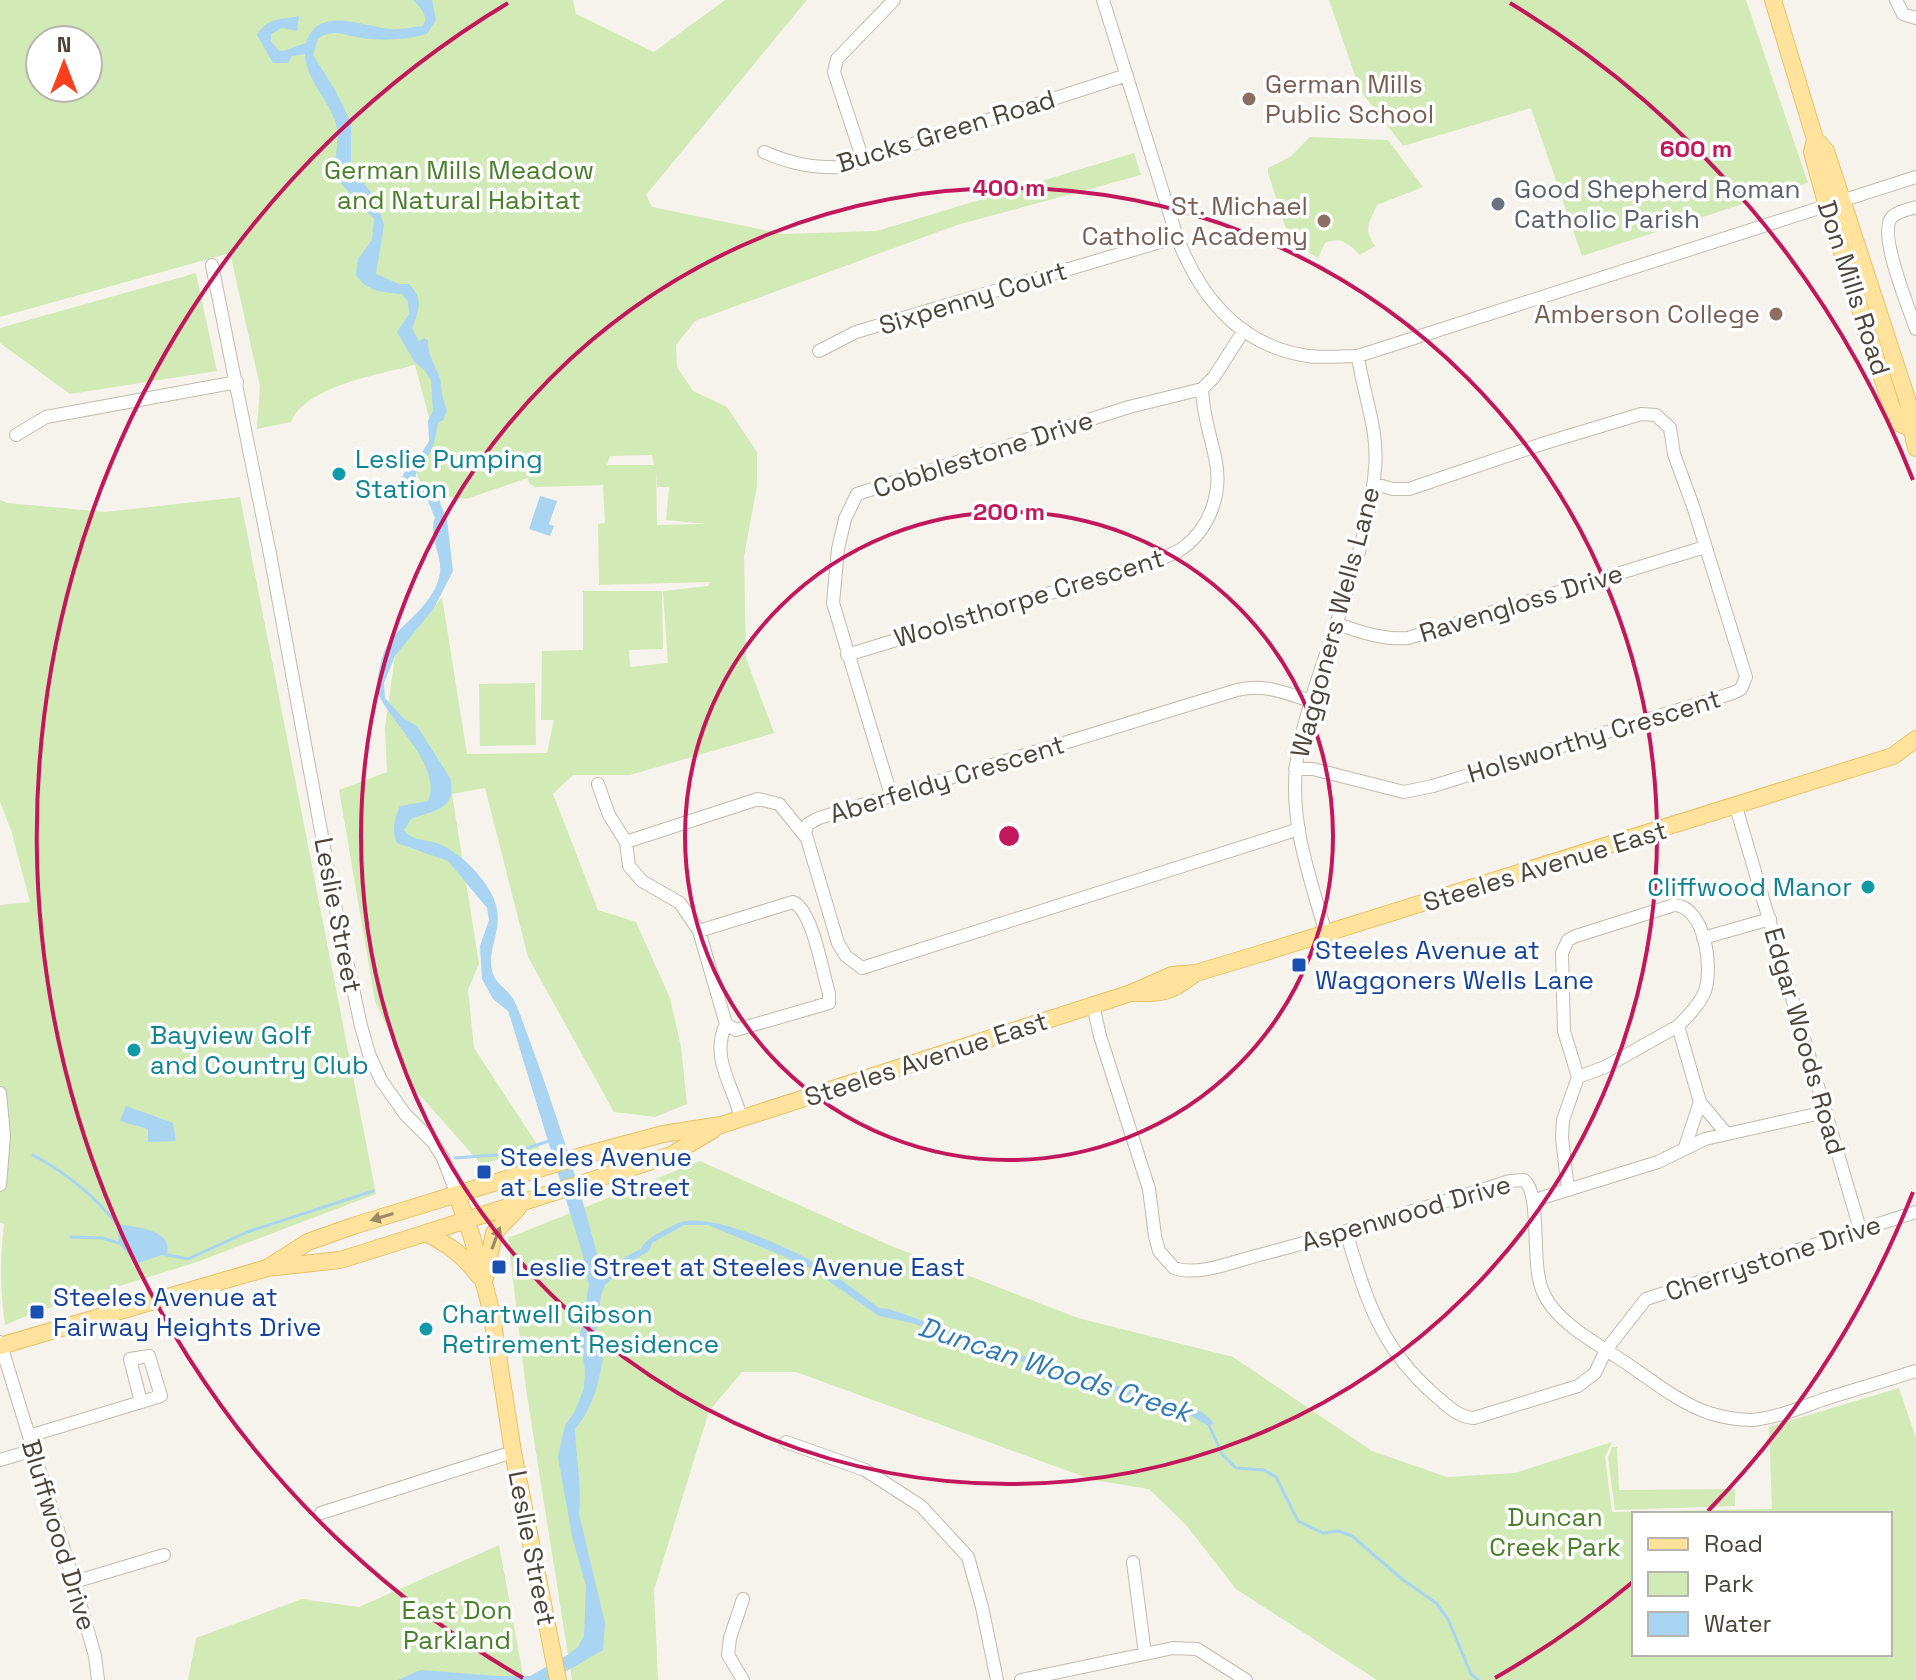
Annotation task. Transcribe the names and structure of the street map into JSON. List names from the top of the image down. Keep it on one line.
{"streets":{"main road":["Don Mills Road","Steeles Avenue East","Leslie Street"],"street":["Bucks Green Road","Sixpenny Court","Cobblestone Drive","Woolsthorpe Crescent","Ravengloss Drive","Waggoners Wells Lane","Holsworthy Crescent","Aberfeldy Crescent","Edgar Woods Road","Aspenwood Drive","Cherrystone Drive","Bluffwood Drive"]},"crossings":[["Cobblestone Drive","Woolsthorpe Crescent"],["Cobblestone Drive","Aberfeldy Crescent"],["Ravengloss Drive","Waggoners Wells Lane"],["Ravengloss Drive","Holsworthy Crescent"],["Waggoners Wells Lane","Holsworthy Crescent"],["Waggoners Wells Lane","Aberfeldy Crescent"],["Waggoners Wells Lane","Steeles Avenue East"],["Steeles Avenue East","Leslie Street"],["Steeles Avenue East","Edgar Woods Road"],["Steeles Avenue East","Aspenwood Drive"],["Steeles Avenue East","Bluffwood Drive"],["Edgar Woods Road","Cherrystone Drive"],["Aspenwood Drive","Cherrystone Drive"]],"water":["Duncan Woods Creek"],"parks":["German Mills Meadow and Natural Habitat","Duncan Creek Park","East Don Parkland"],"places":{"other":["German Mills Public School","Good Shepherd Roman Catholic Parish","St. Michael Catholic Academy","Amberson College","Leslie Pumping Station","Cliffwood Manor","Bayview Golf and Country Club","Chartwell Gibson Retirement Residence"],"transit":["Steeles Avenue at Waggoners Wells Lane","Steeles Avenue at Leslie Street","Leslie Street at Steeles Avenue East","Steeles Avenue at Fairway Heights Drive"]},"legend":["Road","Park","Water"],"north":"top","rings":["600 m","400 m","200 m"]}
